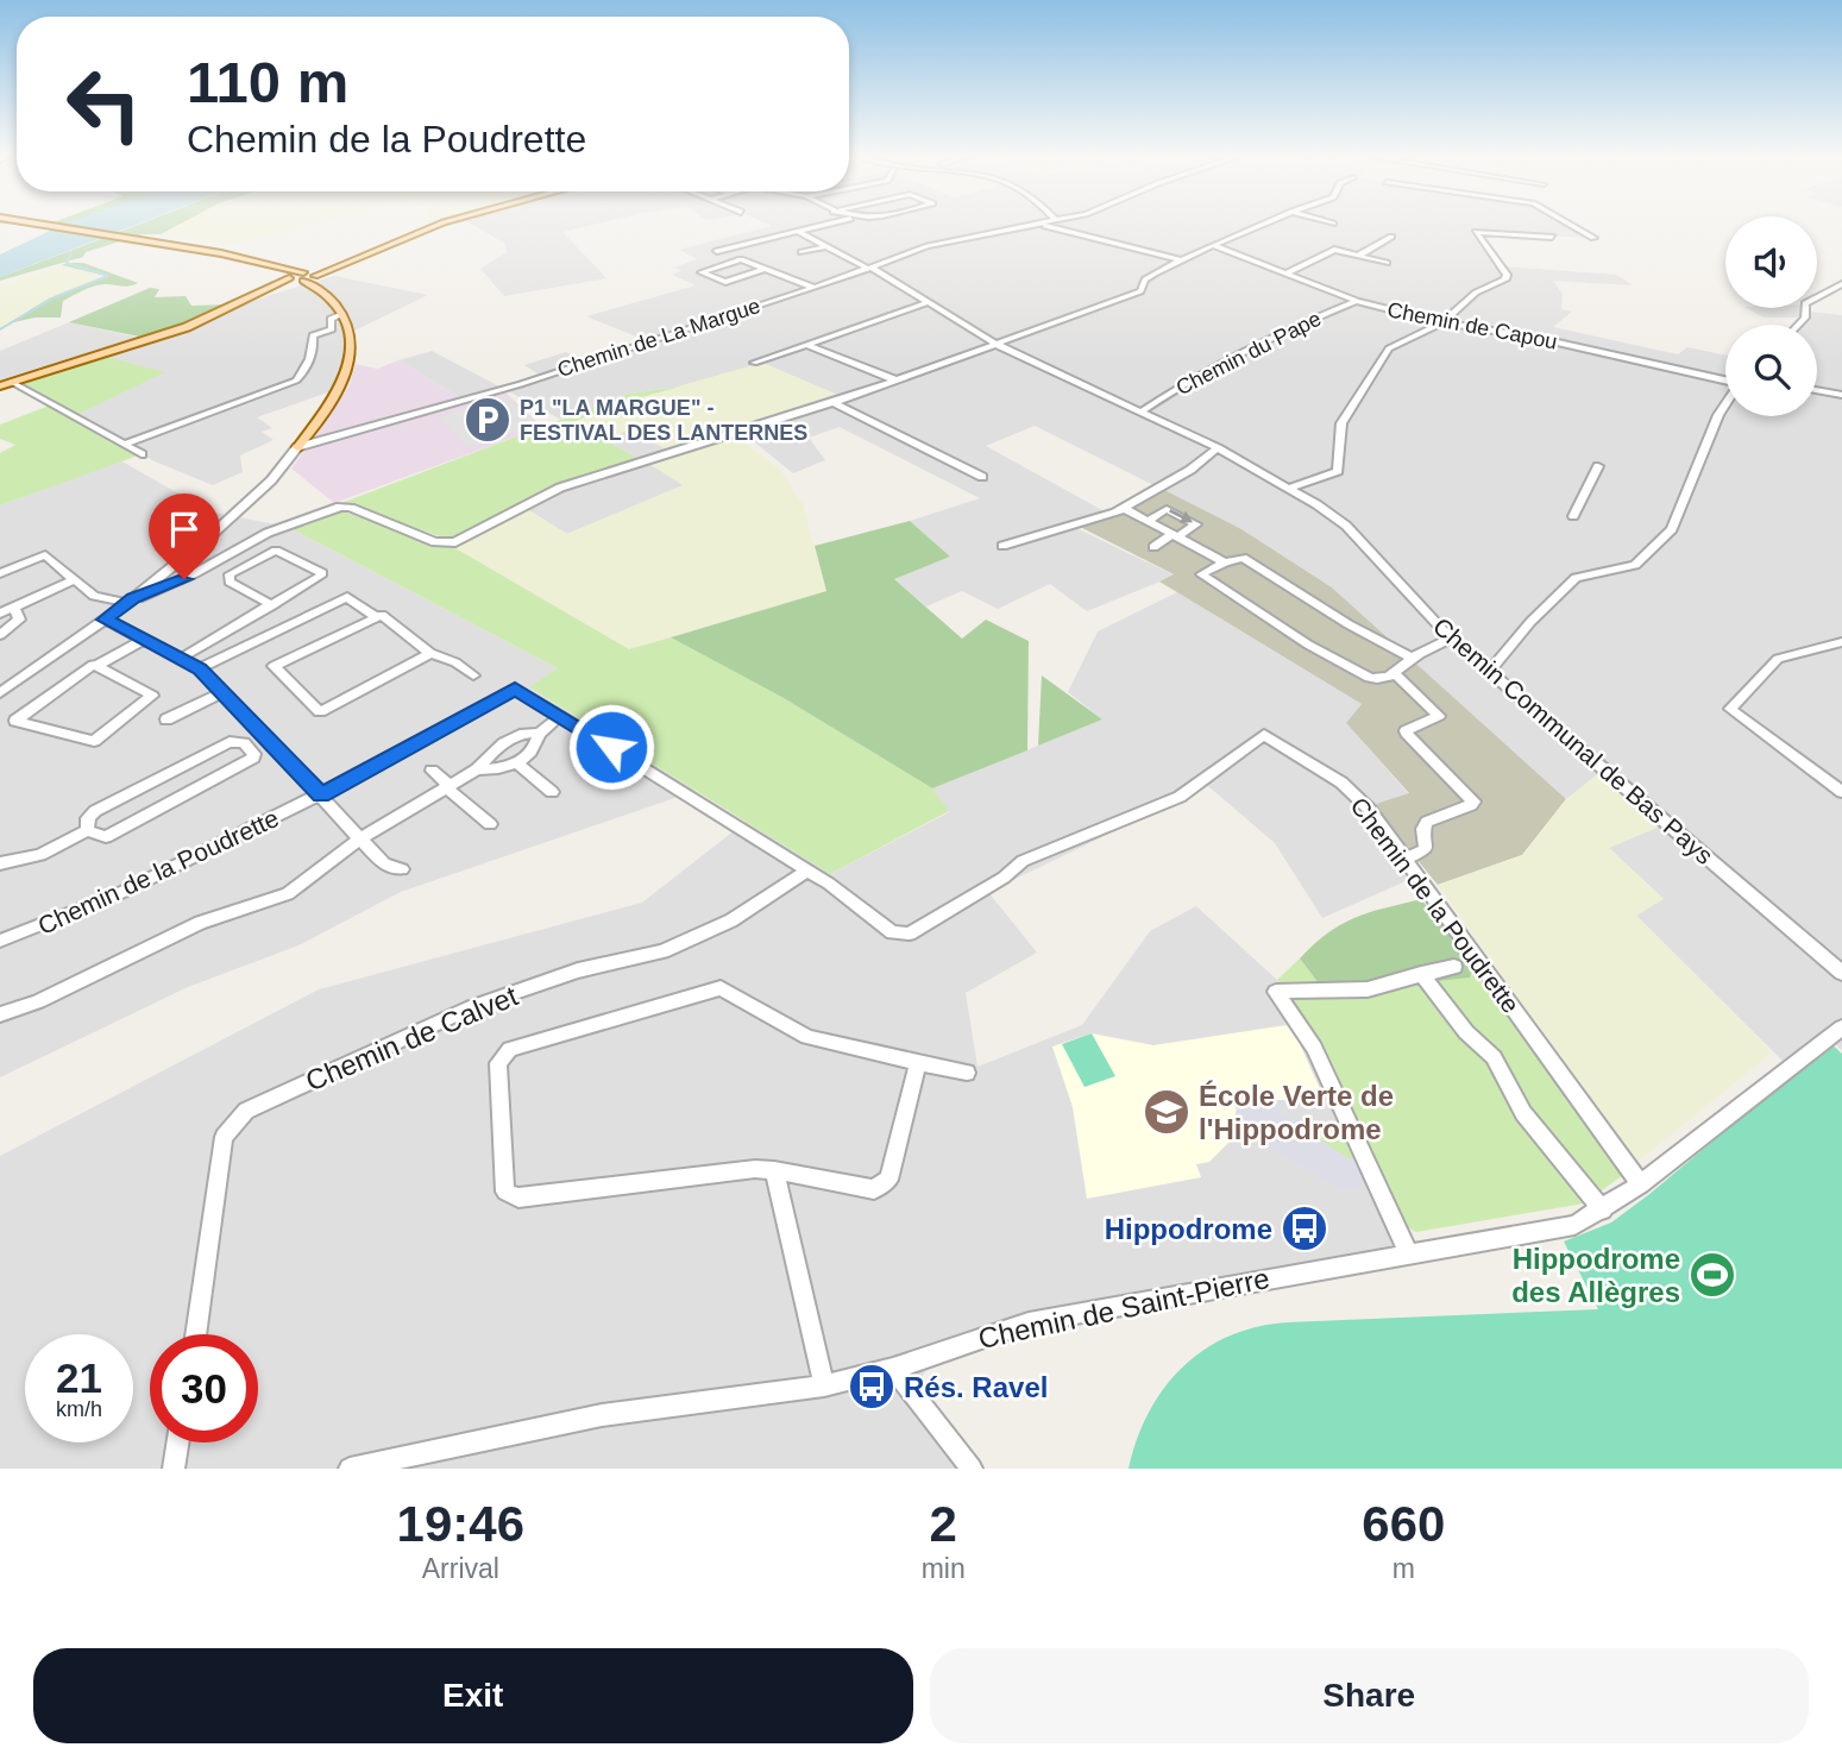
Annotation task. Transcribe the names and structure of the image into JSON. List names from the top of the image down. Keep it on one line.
{"streets":{"street":["Chemin de Capou","Chemin de La Margue","Chemin du Pape","Chemin Communal de Bas Pays","Chemin de la Poudrette","Chemin de Calvet","Chemin de Saint-Pierre"]},"crossings":[["Chemin de Capou","Chemin du Pape"],["Chemin de La Margue","Chemin Communal de Bas Pays"],["Chemin du Pape","Chemin Communal de Bas Pays"],["Chemin de la Poudrette","Chemin de Calvet"],["Chemin de la Poudrette","Chemin de Saint-Pierre"]],"places":{"parking":["P1 \"LA MARGUE\" - FESTIVAL DES LANTERNES"],"school or university":["École Verte de l'Hippodrome"],"bus stop":["Hippodrome","Rés. Ravel"],"sports":["Hippodrome des Allègres"]},"page":{"turn":["110 m","Chemin de la Poudrette"],"speed":"21 km/h","limit":"30","eta":["19:46","Arrival","2","min","660","m"],"buttons":["Exit","Share"]}}
